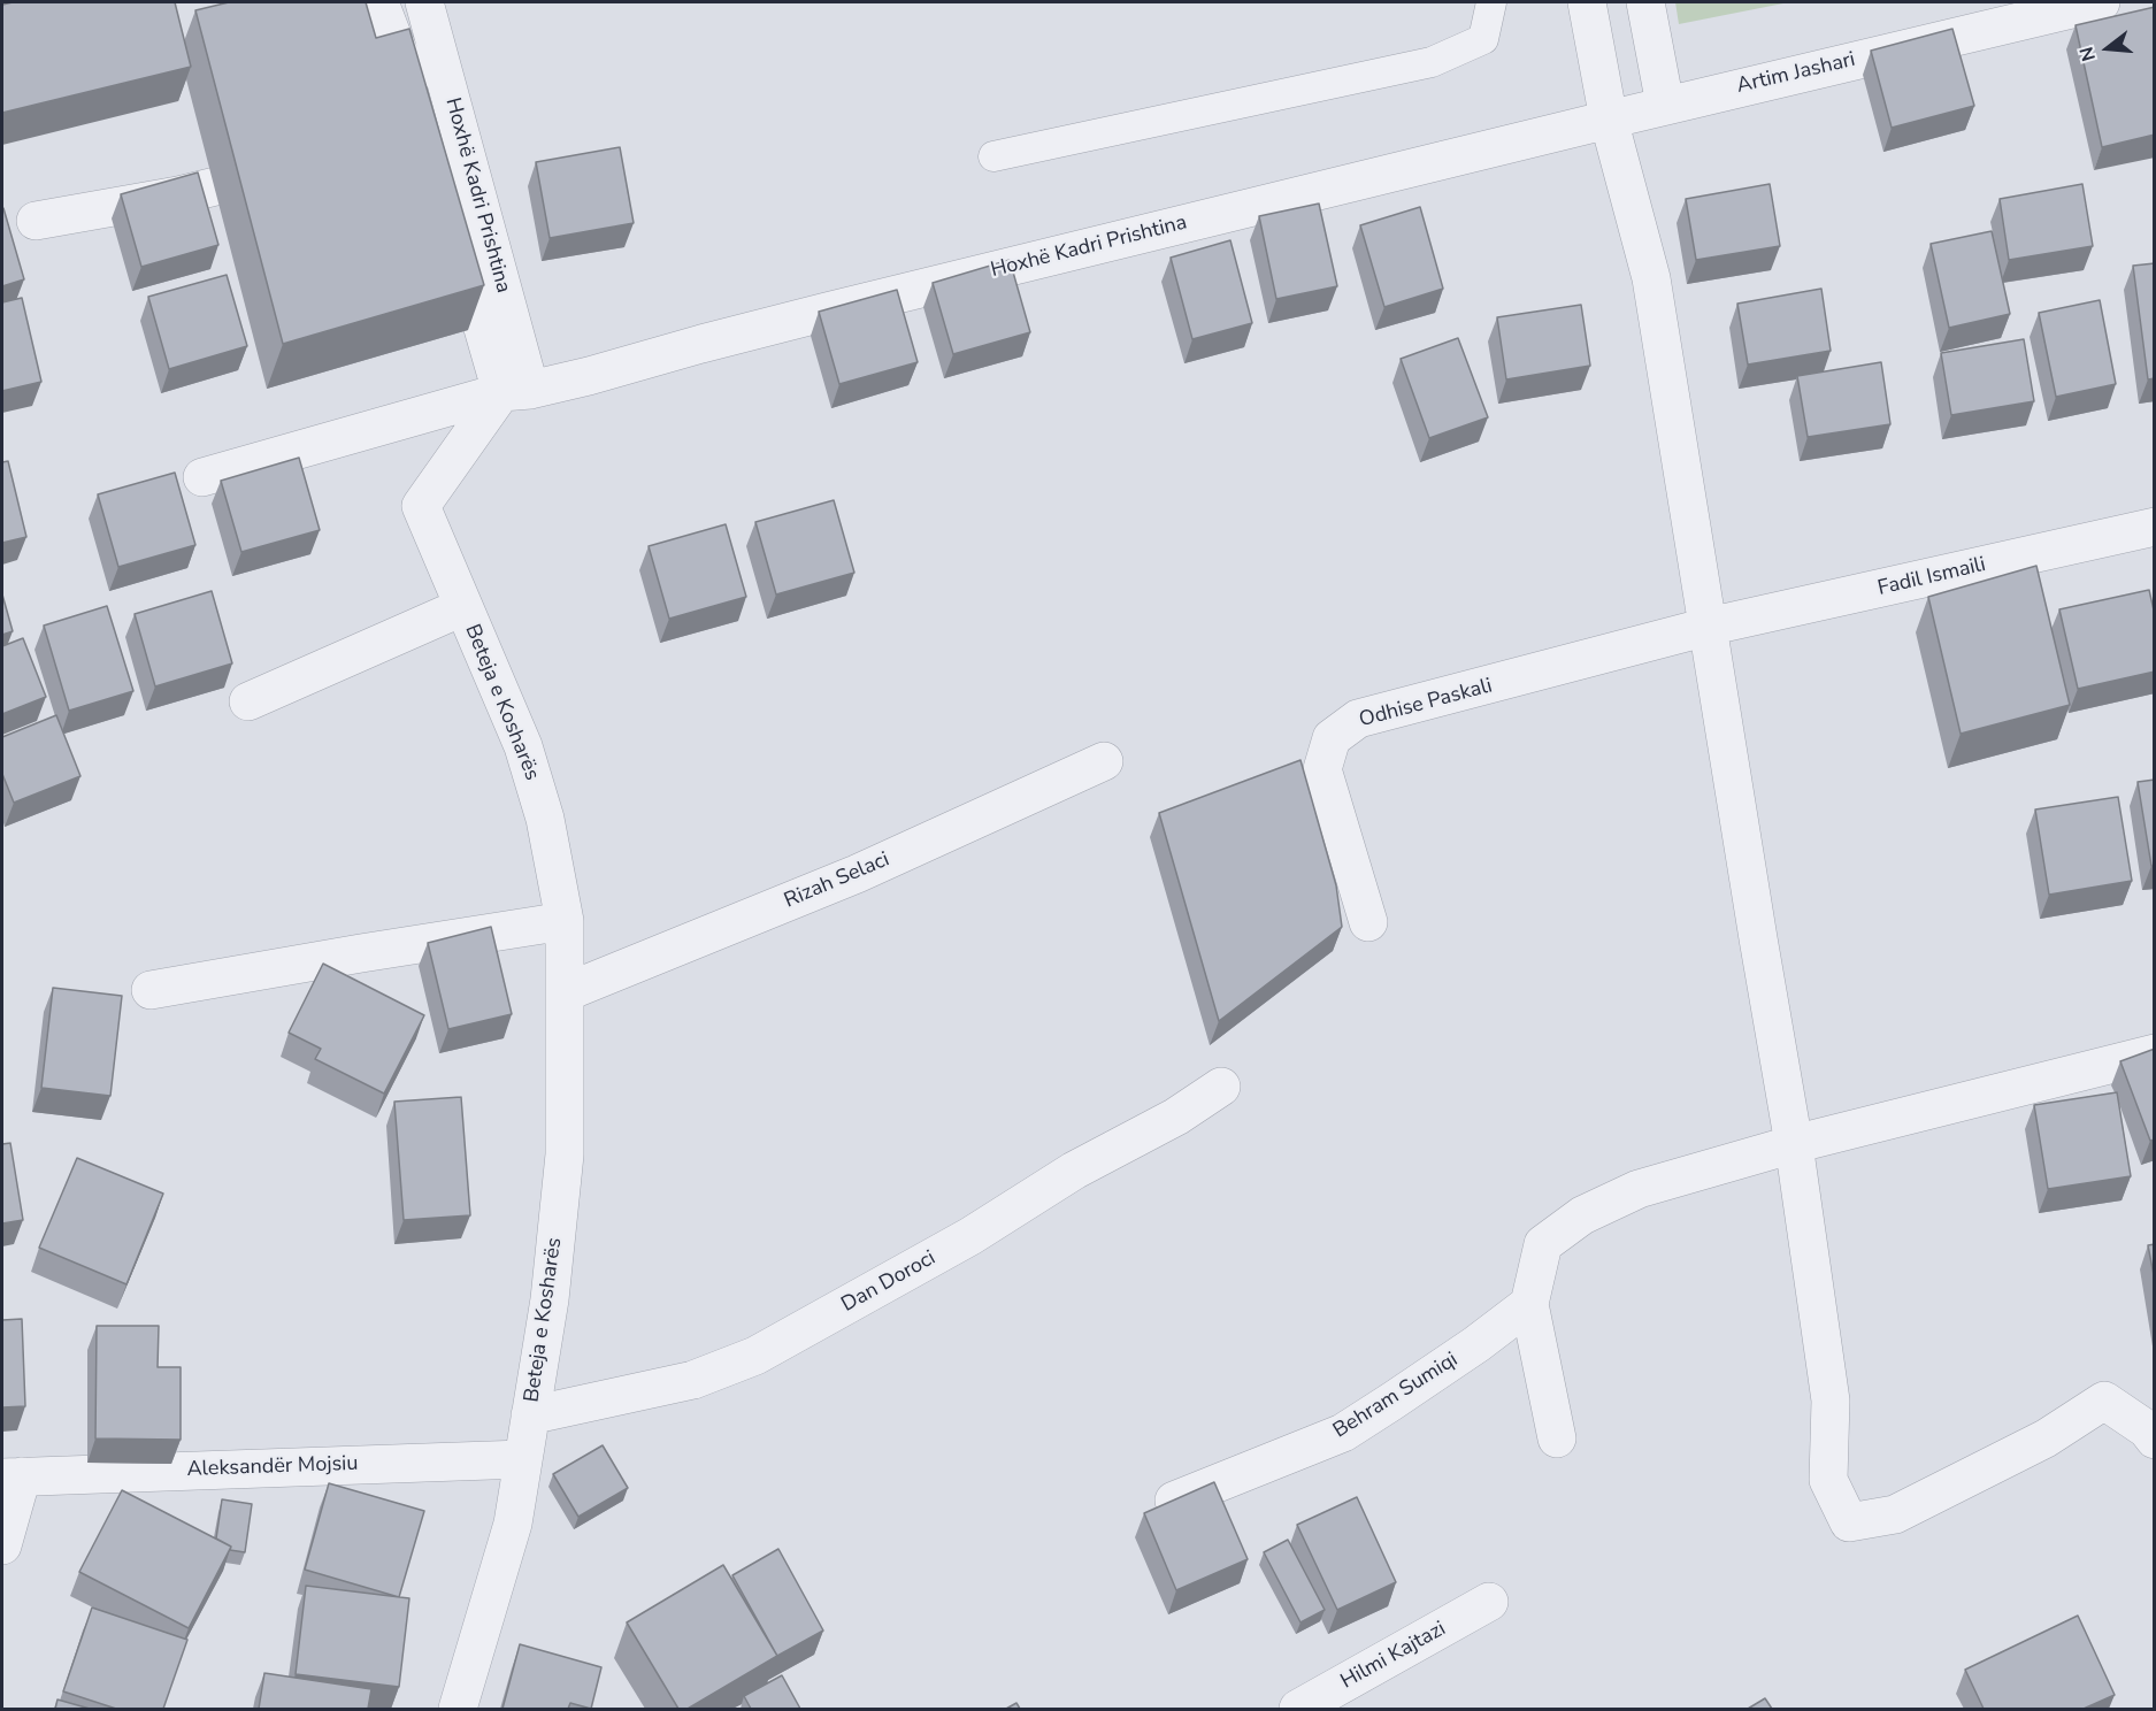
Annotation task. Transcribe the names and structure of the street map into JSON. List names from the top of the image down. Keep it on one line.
{"streets":{"street":["Artim Jashari","Hoxhë Kadri Prishtina","Fadil Ismaili","Beteja e Kosharës","Odhise Paskali","Rizah Selaci","Dan Doroci","Behram Sumiqi","Aleksandër Mojsiu","Hilmi Kajtazi"]},"crossings":[["Artim Jashari","Hoxhë Kadri Prishtina"],["Hoxhë Kadri Prishtina","Beteja e Kosharës"],["Fadil Ismaili","Odhise Paskali"],["Beteja e Kosharës","Rizah Selaci"],["Beteja e Kosharës","Dan Doroci"],["Beteja e Kosharës","Aleksandër Mojsiu"]],"north":"left"}
